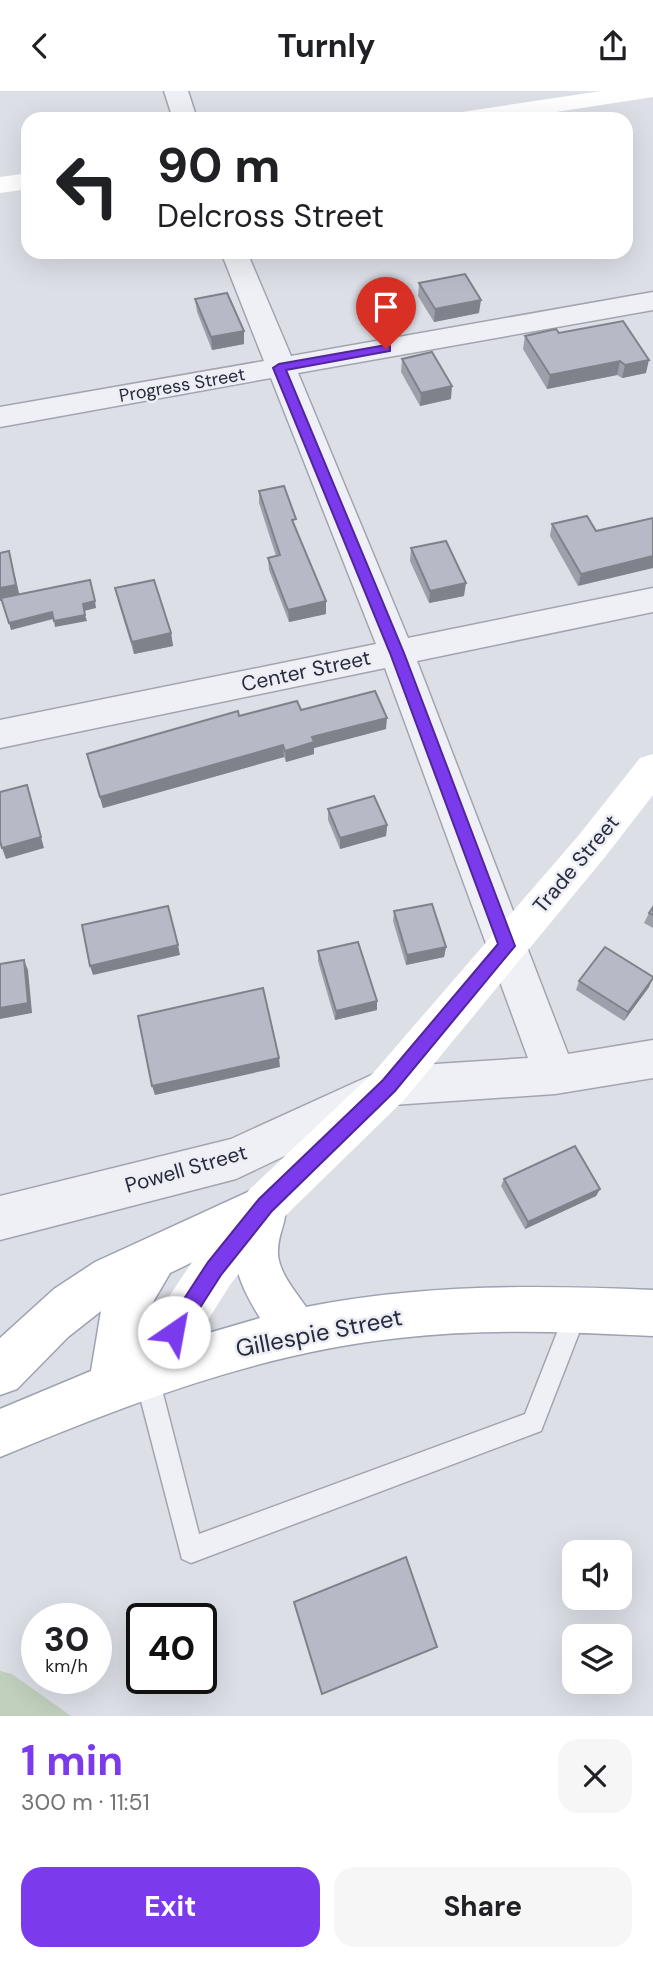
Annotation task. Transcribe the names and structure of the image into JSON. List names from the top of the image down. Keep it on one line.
{"streets":{"main road":["Trade Street","Gillespie Street"],"street":["Progress Street","Center Street","Powell Street"]},"crossings":[["Trade Street","Powell Street"],["Trade Street","Gillespie Street"]],"page":{"header":"Turnly","turn":["90 m","Delcross Street"],"speed":"30 km/h","limit":"40","heading":["1 min","300 m · 11:51"],"buttons":["Exit","Share"]}}
